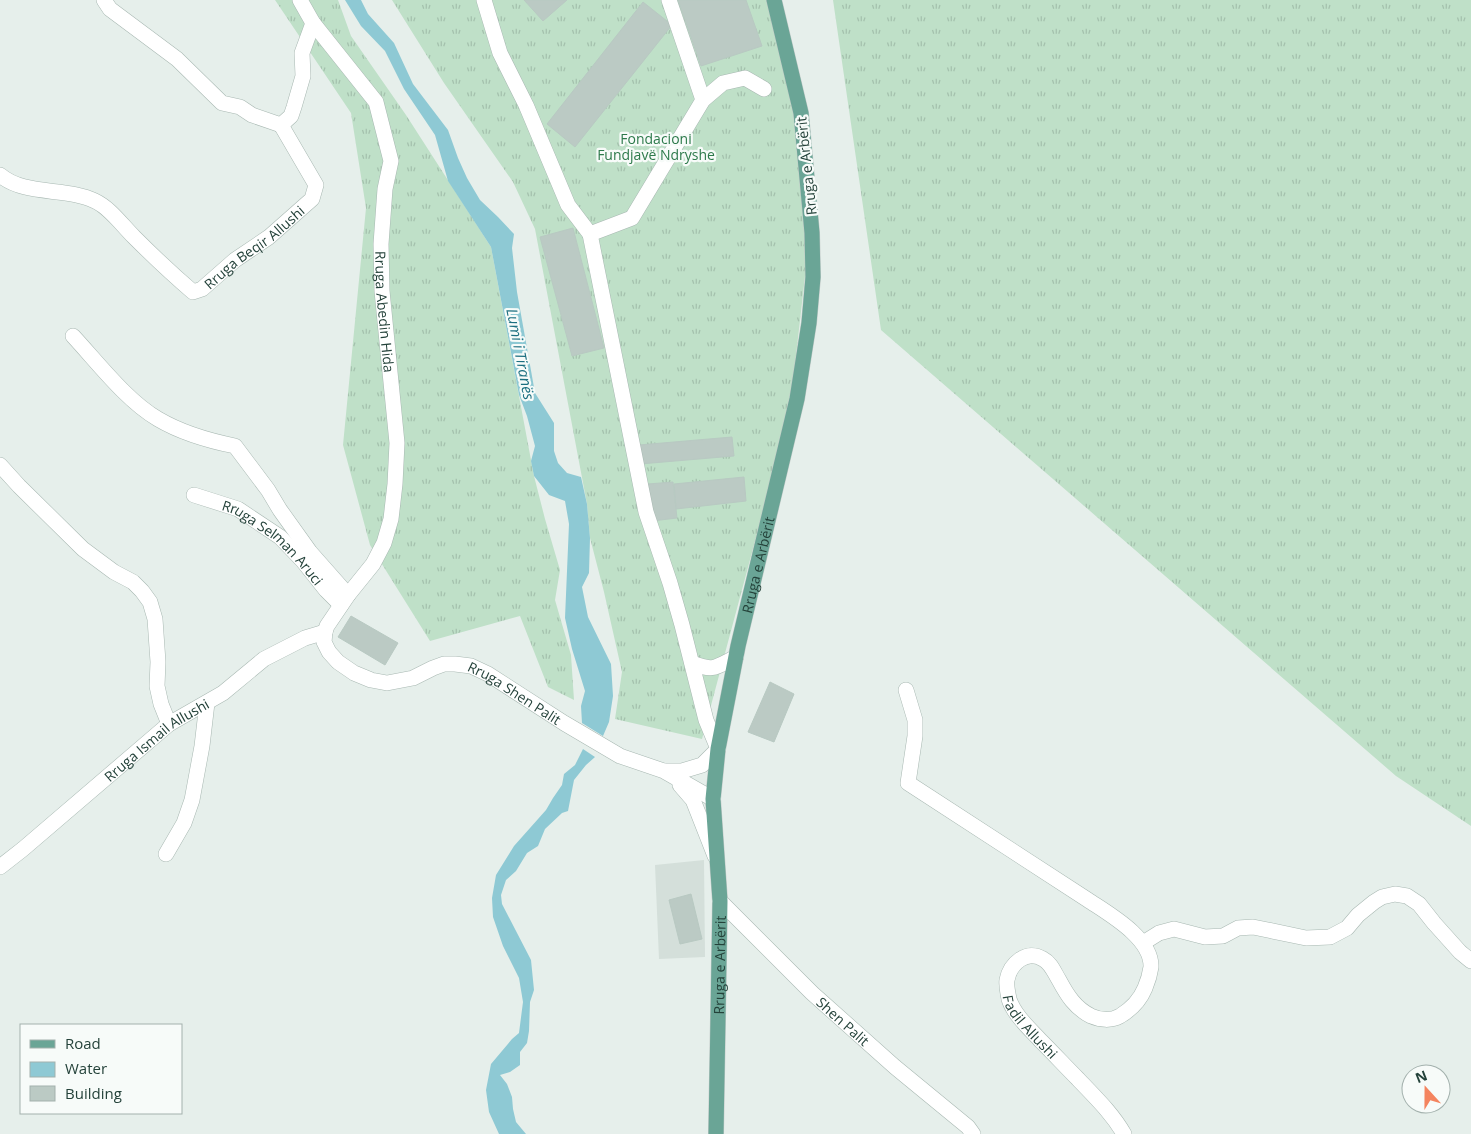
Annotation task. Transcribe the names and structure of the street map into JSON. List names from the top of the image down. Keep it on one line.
{"streets":{"main road":["Rruga e Arbërit"],"street":["Rruga Beqir Allushi","Rruga Abedin Hida","Rruga Selman Aruci","Rruga Shen Palit","Rruga Ismail Allushi","Shen Palit","Fadil Allushi"]},"crossings":[["Rruga e Arbërit","Rruga Shen Palit"],["Rruga e Arbërit","Shen Palit"],["Rruga Abedin Hida","Rruga Selman Aruci"],["Rruga Abedin Hida","Rruga Shen Palit"],["Rruga Abedin Hida","Rruga Ismail Allushi"],["Rruga Shen Palit","Rruga Ismail Allushi"]],"water":["Lumi i Tiranës"],"parks":["Fondacioni Fundjavë Ndryshe"],"legend":["Road","Water","Building"],"north":"top"}
